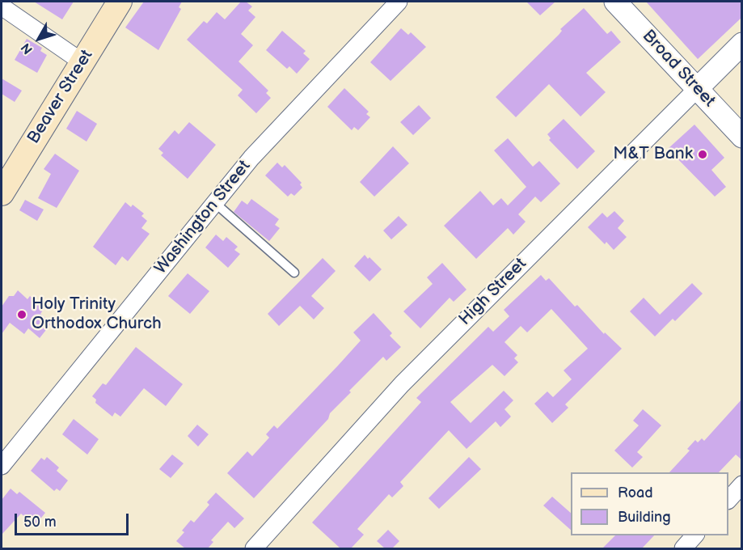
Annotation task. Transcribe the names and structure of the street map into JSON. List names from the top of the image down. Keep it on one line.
{"streets":{"main road":["Beaver Street"],"street":["Broad Street","Washington Street","High Street"]},"crossings":[["Broad Street","High Street"]],"places":["M&T Bank","Holy Trinity Orthodox Church"],"legend":["Road","Building"],"scale_bar":"50 m","north":"bottom left"}
